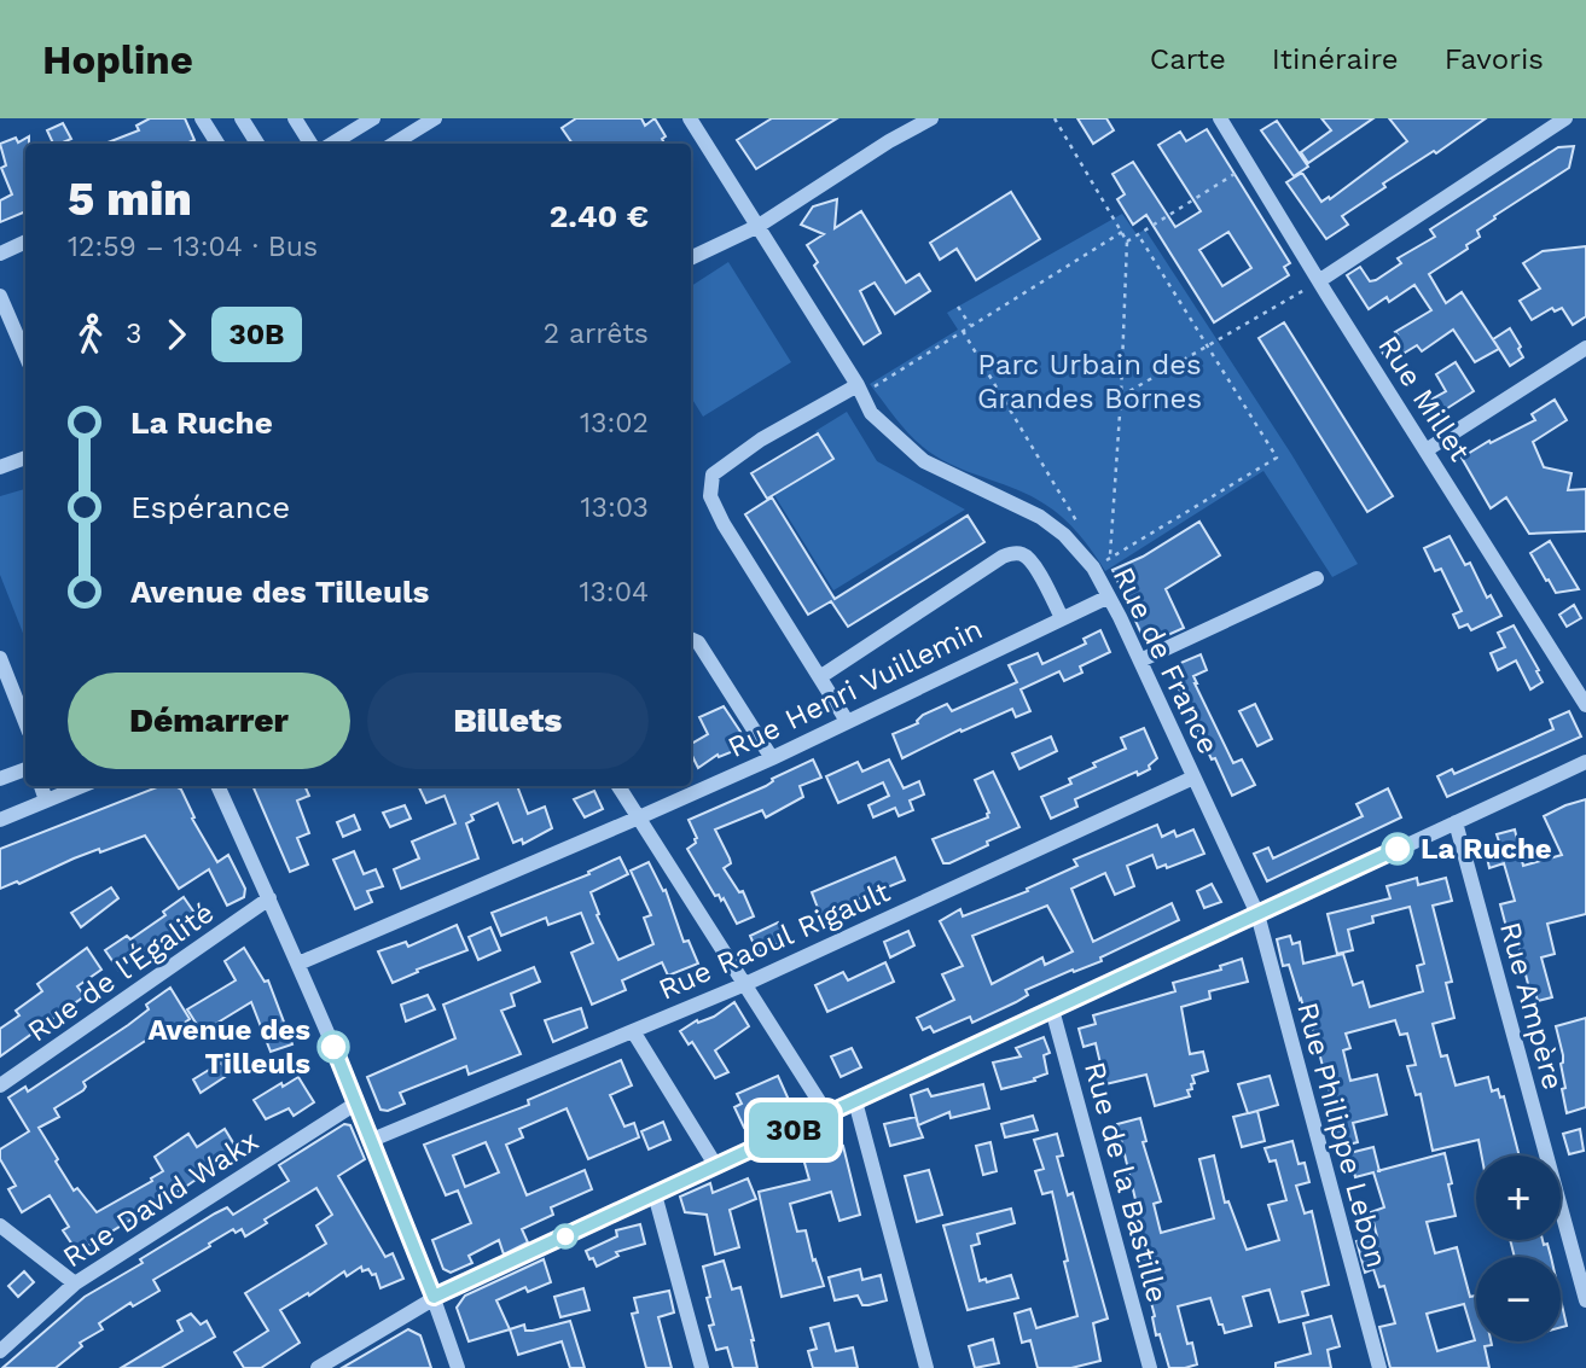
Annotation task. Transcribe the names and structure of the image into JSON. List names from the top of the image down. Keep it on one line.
{"streets":{"street":["Rue Millet","Rue de France","Rue Henri Vuillemin","Rue Raoul Rigault","Rue de l'Égalité","Rue Ampère","Rue Philippe Lebon","Rue de la Bastille","Rue David Wakx"]},"crossings":[["Rue de France","Rue Henri Vuillemin"],["Rue de France","Rue Raoul Rigault"],["Rue de France","Rue Philippe Lebon"]],"parks":["Parc Urbain des Grandes Bornes"],"places":["La Ruche","Avenue des Tilleuls"],"lines":["bus line 30B"],"page":{"header":"Hopline","nav":["Carte","Itinéraire","Favoris"],"on_map":"30B","heading":["5 min","12:59 – 13:04 · Bus","2.40 €"],"legs":["3","30B","2 arrêts"],"list":[{"name":"La Ruche","value":"13:02"},{"name":"Espérance","value":"13:03"},{"name":"Avenue des Tilleuls","value":"13:04"}],"buttons":["Démarrer","Billets"],"map_buttons":["+","−"]}}
